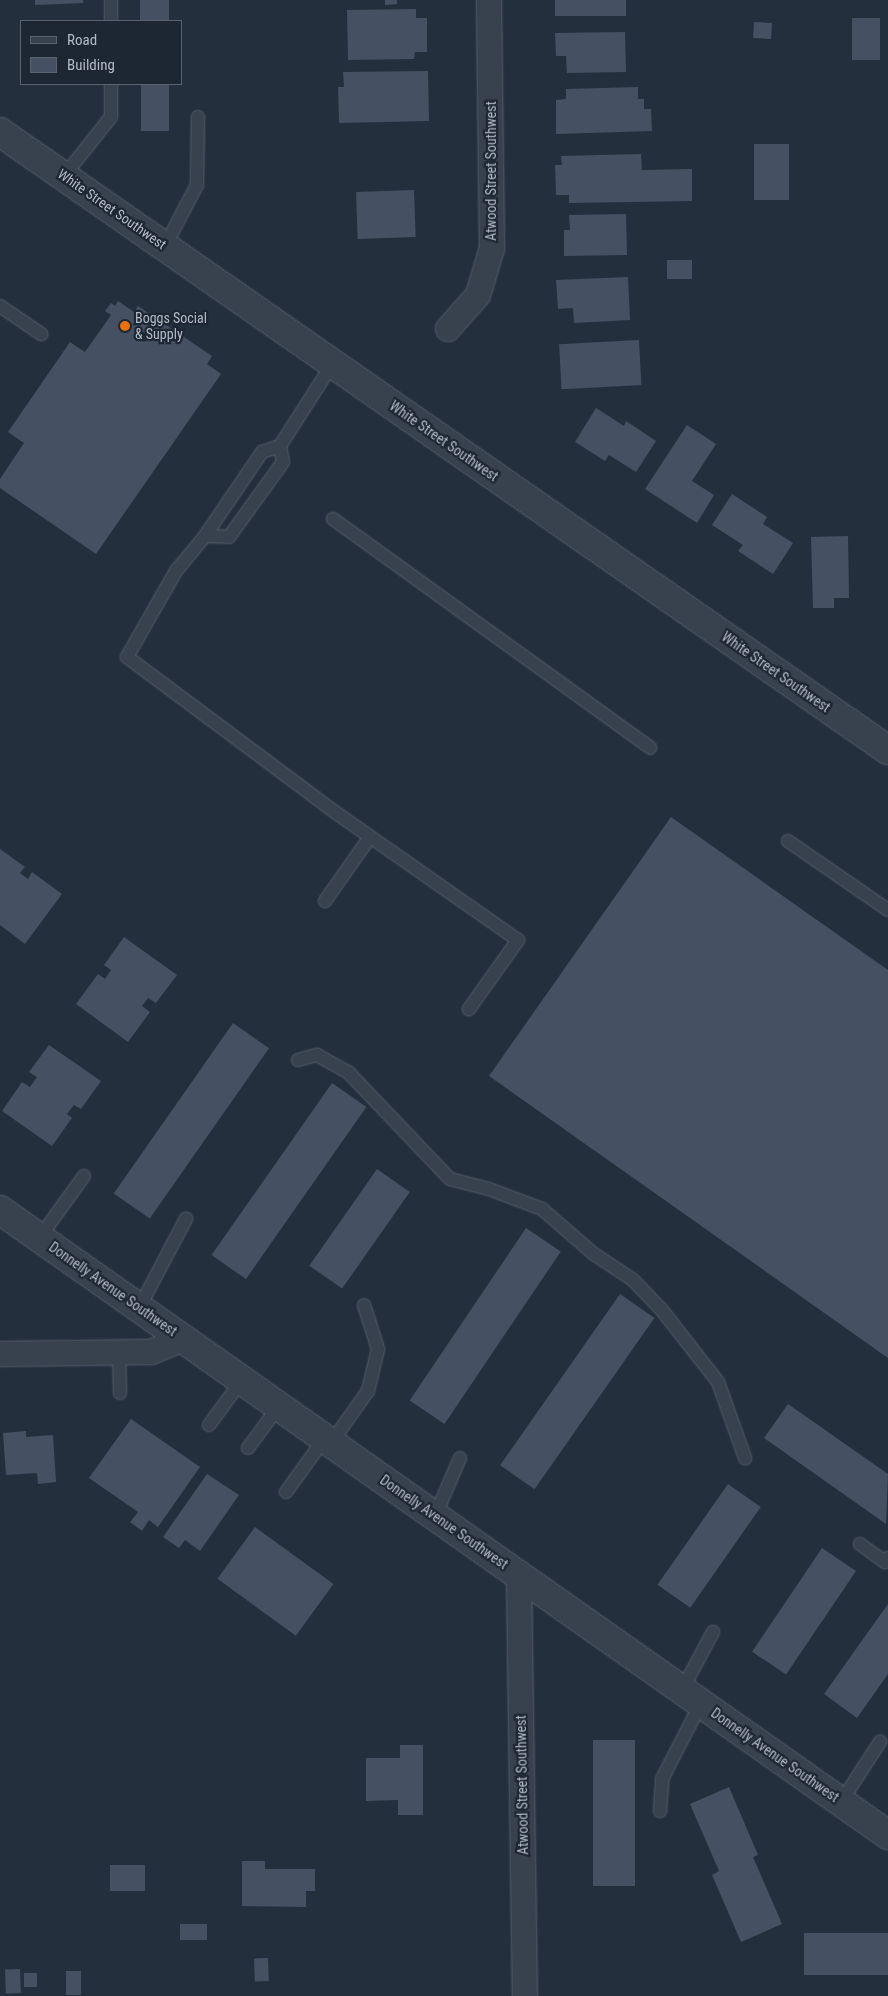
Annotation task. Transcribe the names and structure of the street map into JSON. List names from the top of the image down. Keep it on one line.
{"streets":{"street":["Atwood Street Southwest","White Street Southwest","Donnelly Avenue Southwest"]},"crossings":[["Atwood Street Southwest","Donnelly Avenue Southwest"]],"places":["Boggs Social & Supply"],"legend":["Road","Building"]}
